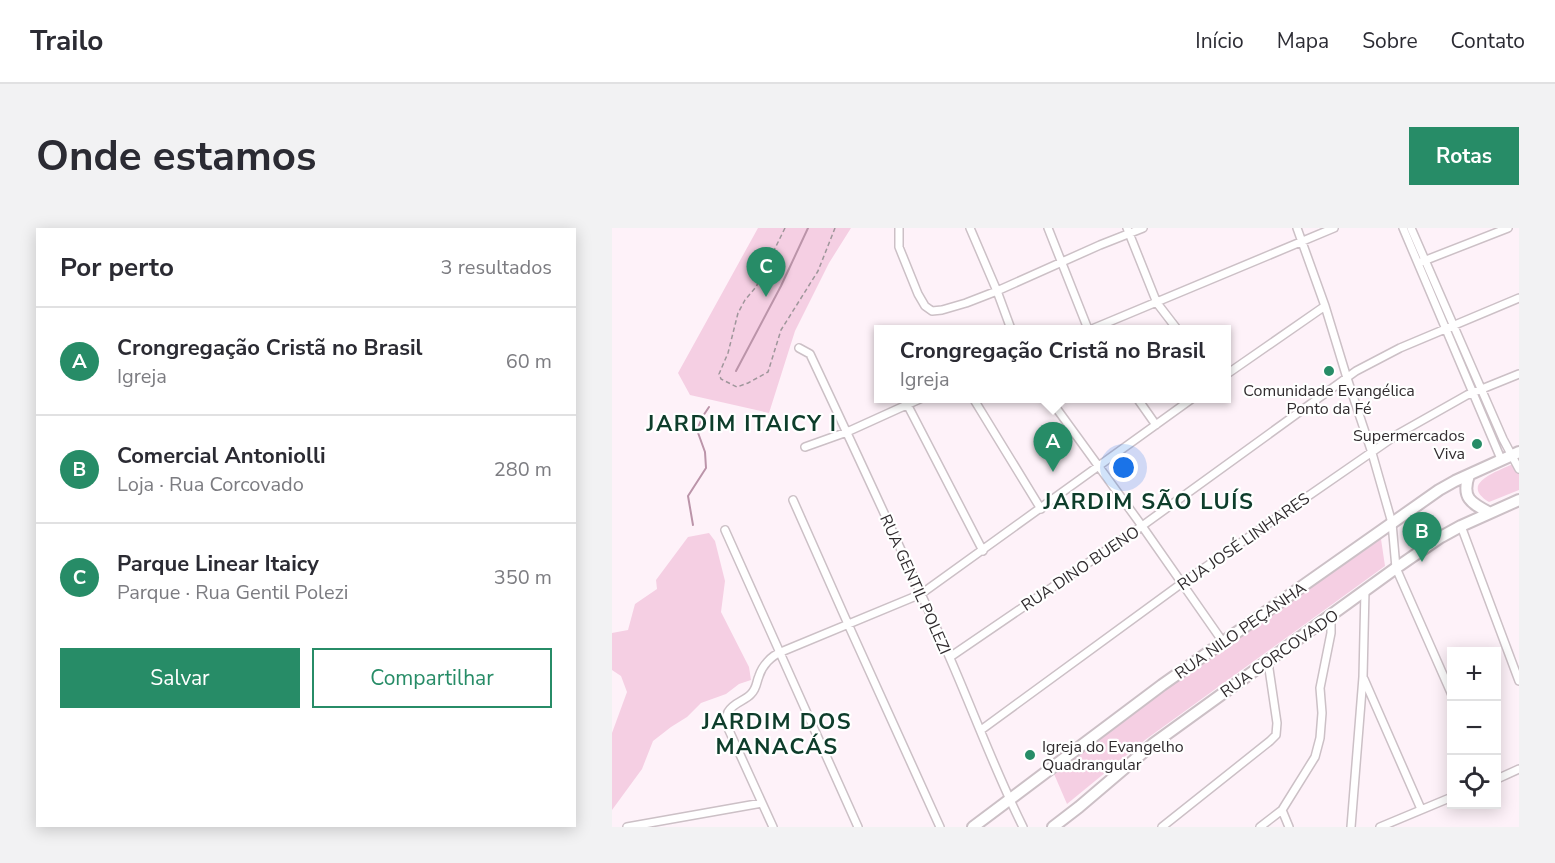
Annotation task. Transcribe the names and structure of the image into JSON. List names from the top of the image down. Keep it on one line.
{"streets":{"street":["RUA JOSÉ LINHARES","RUA DINO BUENO","RUA GENTIL POLEZI","RUA NILO PEÇANHA","RUA CORCOVADO"]},"crossings":[["RUA JOSÉ LINHARES","RUA GENTIL POLEZI"],["RUA DINO BUENO","RUA GENTIL POLEZI"],["RUA GENTIL POLEZI","RUA NILO PEÇANHA"]],"districts":["JARDIM ITAICY I","JARDIM SÃO LUÍS","JARDIM DOS MANACÁS"],"places":["Comunidade Evangélica Ponto da Fé","Supermercados Viva","Igreja do Evangelho Quadrangular"],"page":{"header":"Trailo","nav":["Início","Mapa","Sobre","Contato"],"buttons":["Rotas",["Salvar","Compartilhar"]],"title":"Onde estamos","heading":["Por perto","3 resultados"],"pins":["C","A","B"],"list":[{"mark":"A","name":"Crongregação Cristã no Brasil","note":"Igreja","value":"60 m"},{"mark":"B","name":"Comercial Antoniolli","note":"Loja · Rua Corcovado","value":"280 m"},{"mark":"C","name":"Parque Linear Itaicy","note":"Parque · Rua Gentil Polezi","value":"350 m"}],"popup":["Crongregação Cristã no Brasil","Igreja"],"map_buttons":["+","−"]}}
